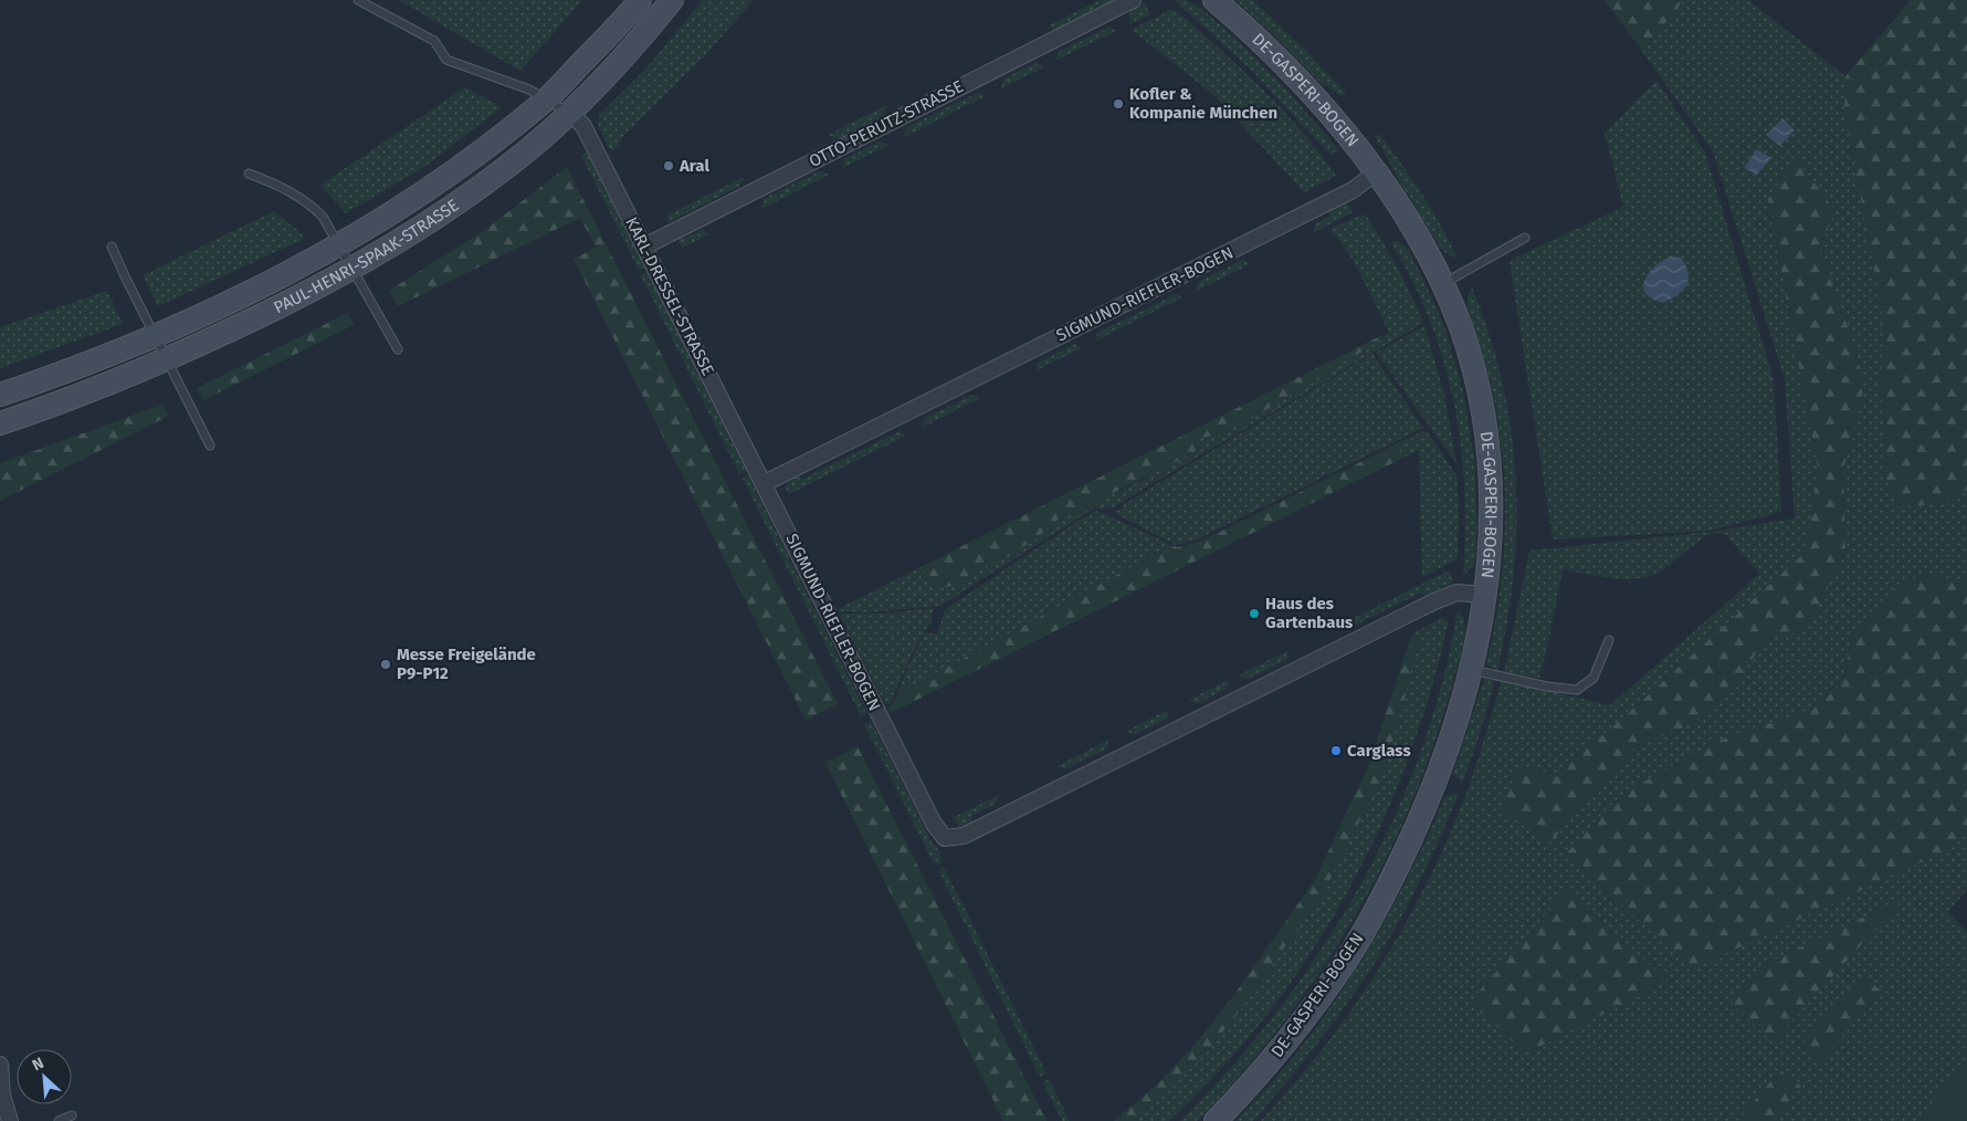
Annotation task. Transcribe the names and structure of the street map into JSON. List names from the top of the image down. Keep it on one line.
{"streets":{"main road":["DE-GASPERI-BOGEN","PAUL-HENRI-SPAAK-STRASSE"],"street":["OTTO-PERUTZ-STRASSE","SIGMUND-RIEFLER-BOGEN","KARL-DRESSEL-STRASSE"]},"crossings":[["DE-GASPERI-BOGEN","SIGMUND-RIEFLER-BOGEN"],["OTTO-PERUTZ-STRASSE","KARL-DRESSEL-STRASSE"],["PAUL-HENRI-SPAAK-STRASSE","KARL-DRESSEL-STRASSE"],["SIGMUND-RIEFLER-BOGEN","KARL-DRESSEL-STRASSE"]],"places":["Kofler & Kompanie München","Aral","Haus des Gartenbaus","Messe Freigelände P9-P12","Carglass"],"north":"top left"}
